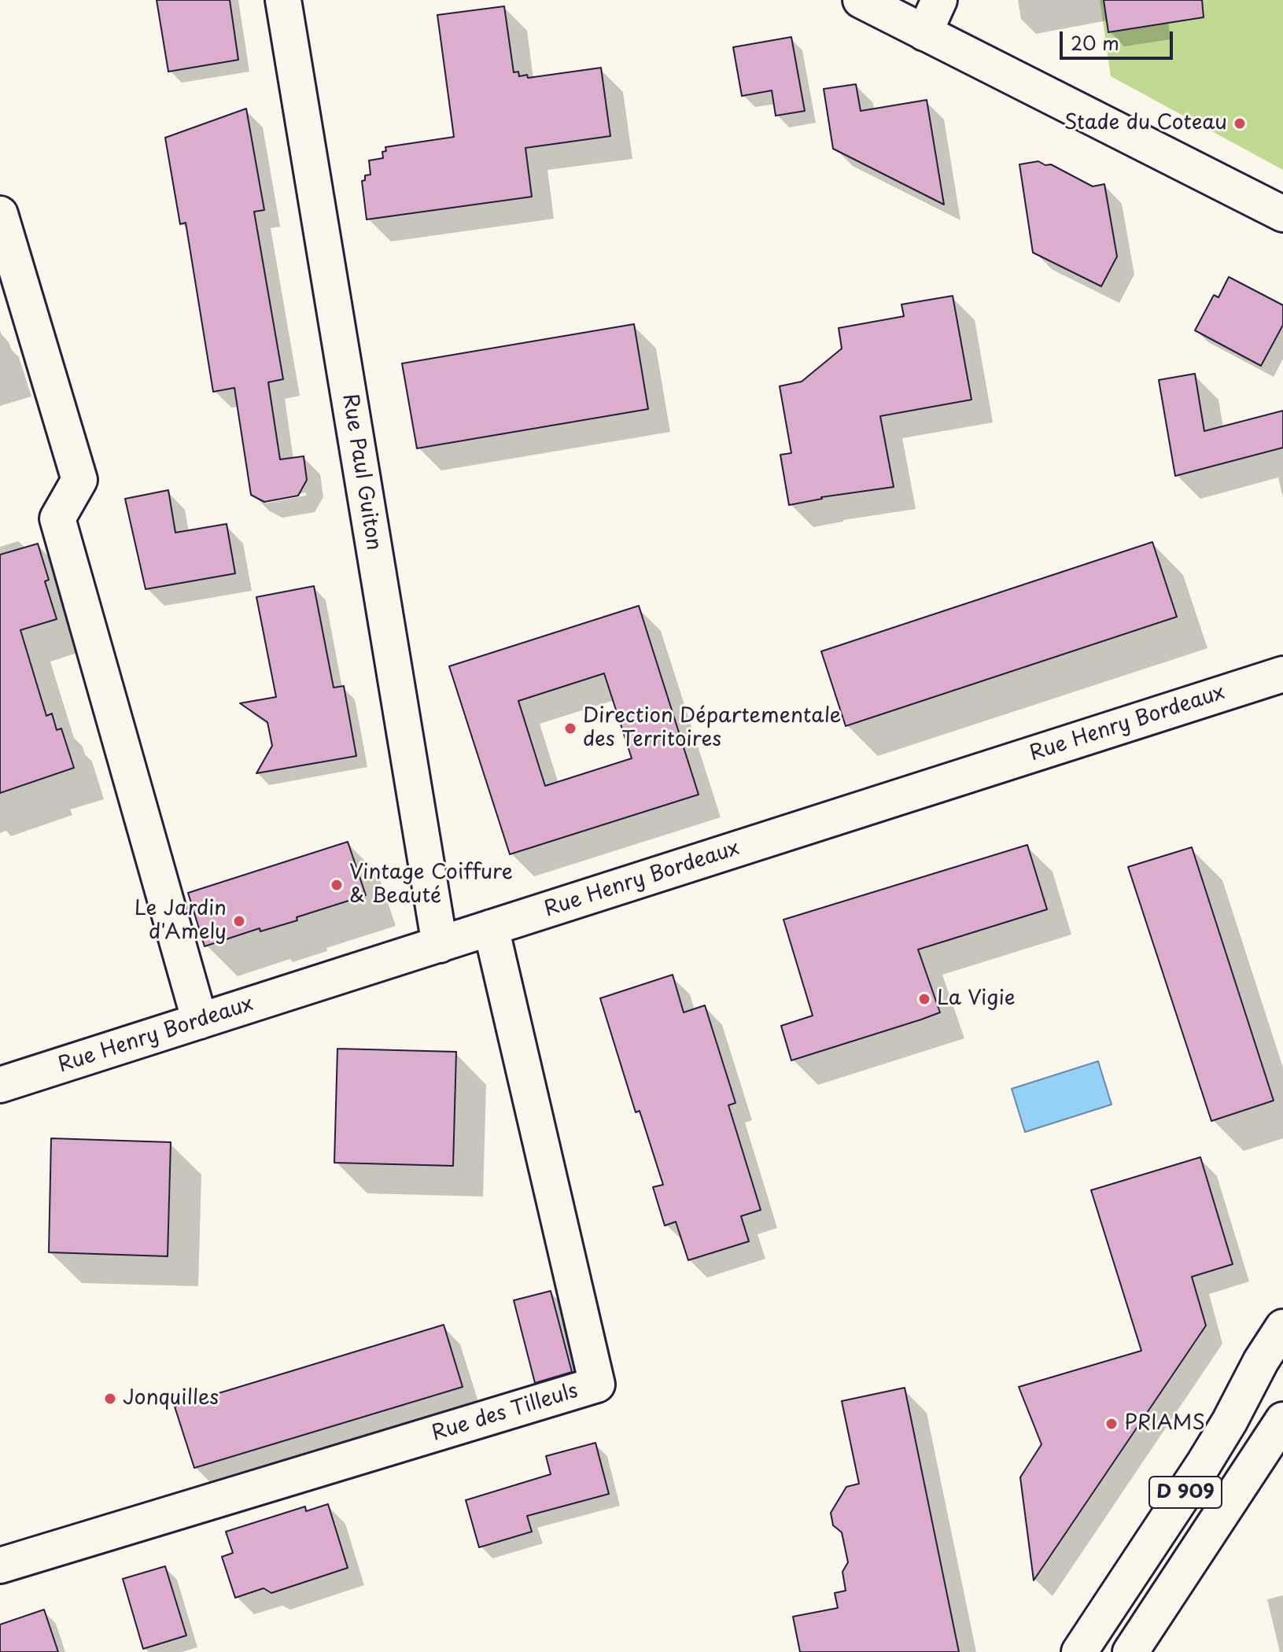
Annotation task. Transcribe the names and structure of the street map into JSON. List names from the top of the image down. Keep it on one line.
{"streets":{"street":["Rue Paul Guiton","Rue Henry Bordeaux","Rue des Tilleuls","D 909"]},"crossings":[["Rue Paul Guiton","Rue Henry Bordeaux"],["Rue Henry Bordeaux","Rue des Tilleuls"]],"places":["Stade du Coteau","Direction Départementale des Territoires","Vintage Coiffure & Beauté","Le Jardin d'Amely","La Vigie","Jonquilles","PRIAMS"],"scale_bar":"20 m"}
